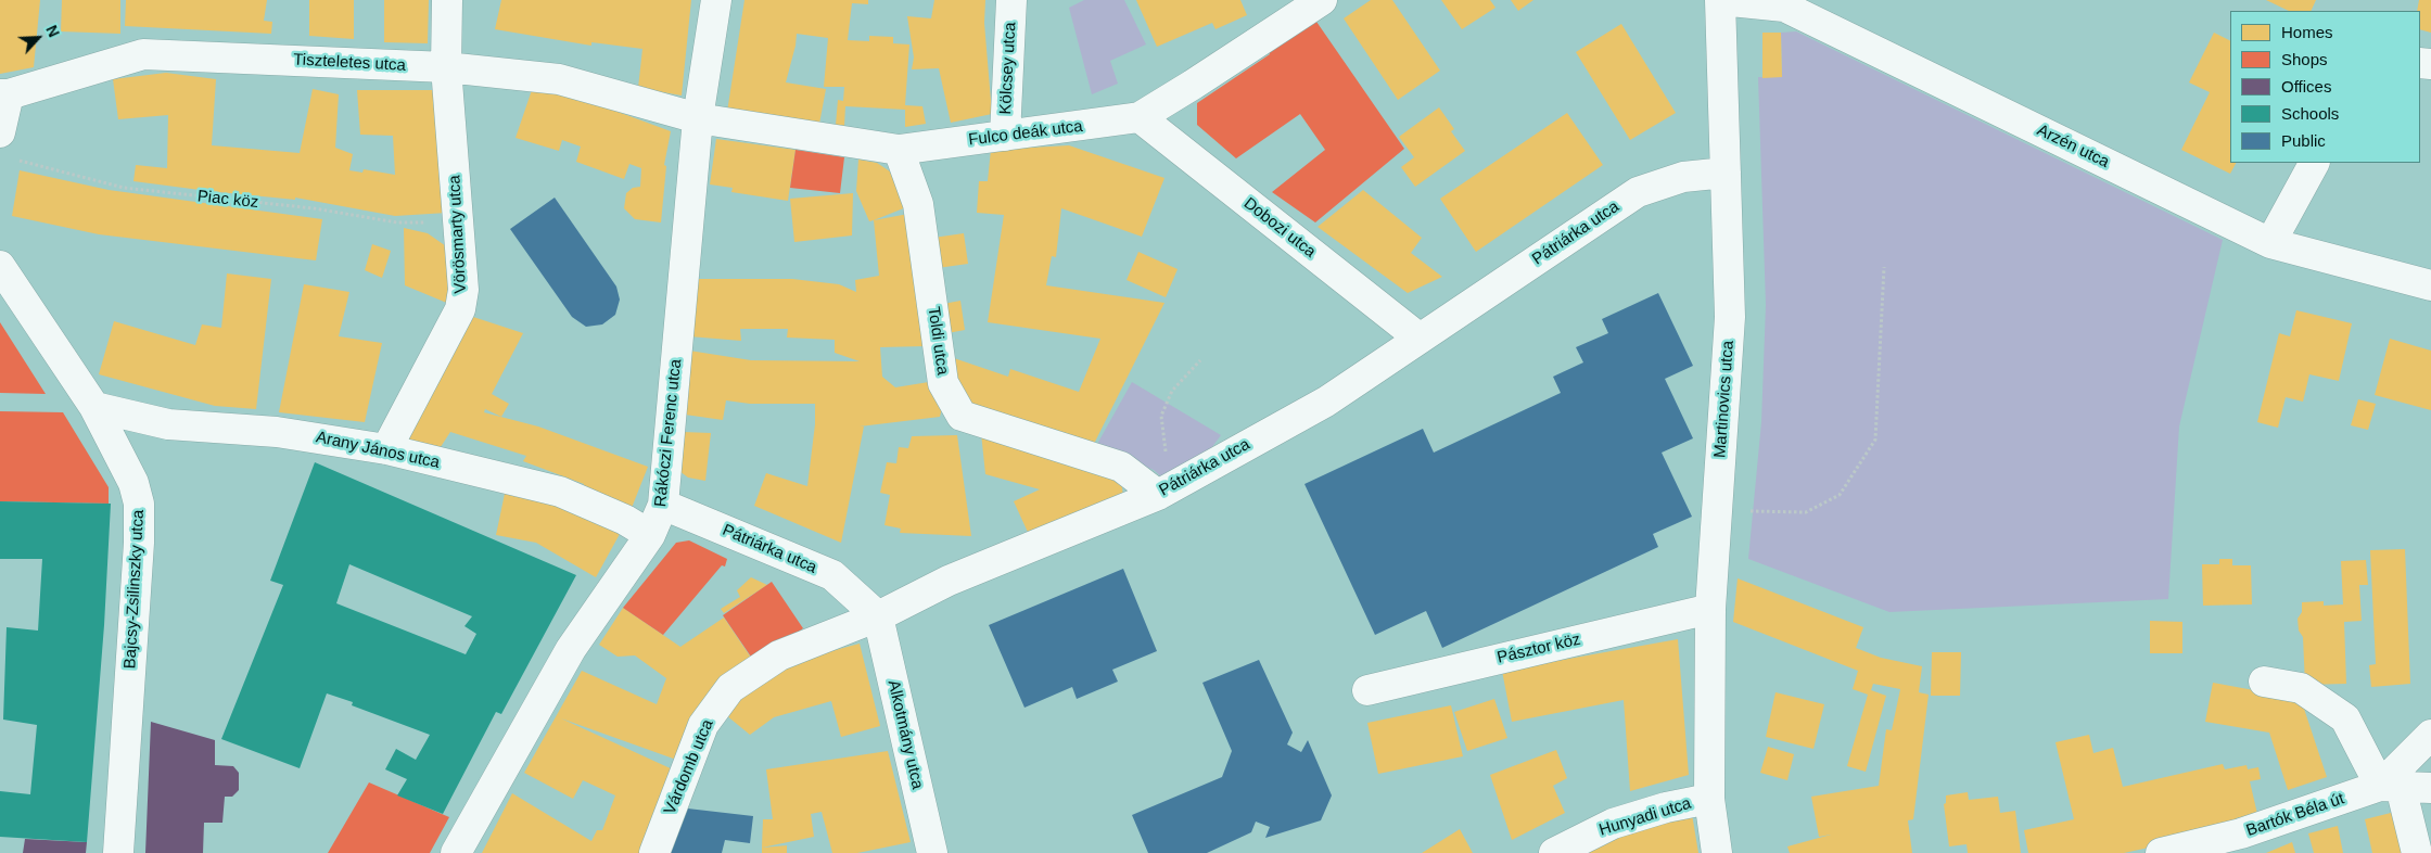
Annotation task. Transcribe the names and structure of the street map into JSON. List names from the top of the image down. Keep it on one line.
{"streets":{"street":["Tiszteletes utca","Kölcsey utca","Fulco deák utca","Arzén utca","Dobozi utca","Pátriárka utca","Vörösmarty utca","Toldi utca","Martinovics utca","Rákóczi Ferenc utca","Arany János utca","Bajcsy-Zsilinszky utca","Pásztor köz","Alkotmány utca","Várdomb utca","Bartók Béla út","Hunyadi utca"],"path":["Piac köz"]},"crossings":[["Tiszteletes utca","Fulco deák utca"],["Tiszteletes utca","Vörösmarty utca"],["Tiszteletes utca","Rákóczi Ferenc utca"],["Kölcsey utca","Fulco deák utca"],["Fulco deák utca","Dobozi utca"],["Fulco deák utca","Toldi utca"],["Fulco deák utca","Rákóczi Ferenc utca"],["Arzén utca","Martinovics utca"],["Piac köz","Vörösmarty utca"],["Dobozi utca","Pátriárka utca"],["Pátriárka utca","Toldi utca"],["Pátriárka utca","Martinovics utca"],["Pátriárka utca","Rákóczi Ferenc utca"],["Pátriárka utca","Alkotmány utca"],["Pátriárka utca","Várdomb utca"],["Vörösmarty utca","Arany János utca"],["Martinovics utca","Pásztor köz"],["Martinovics utca","Hunyadi utca"],["Rákóczi Ferenc utca","Arany János utca"],["Arany János utca","Bajcsy-Zsilinszky utca"],["Alkotmány utca","Várdomb utca"]],"legend":["Homes","Shops","Offices","Schools","Public"],"north":"top right"}
